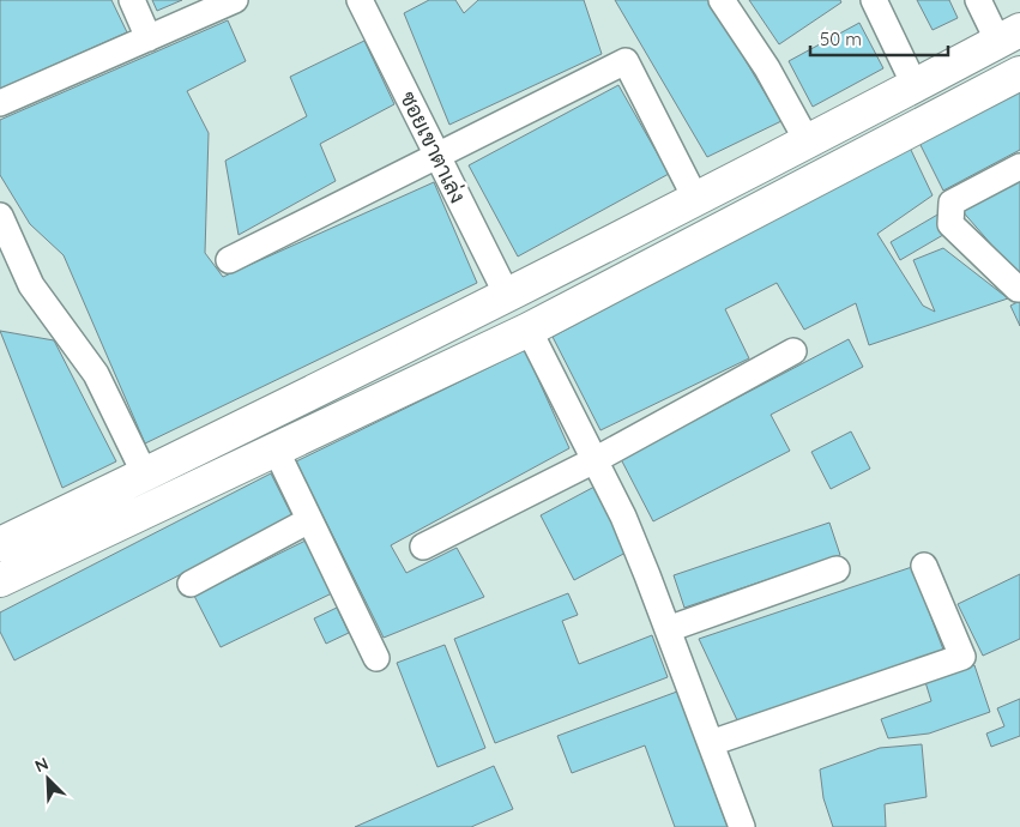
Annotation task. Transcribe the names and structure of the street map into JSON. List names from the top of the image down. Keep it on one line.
{"streets":{"street":["ซอยเขาตาเล่ง"]},"scale_bar":"50 m","north":"top left"}
